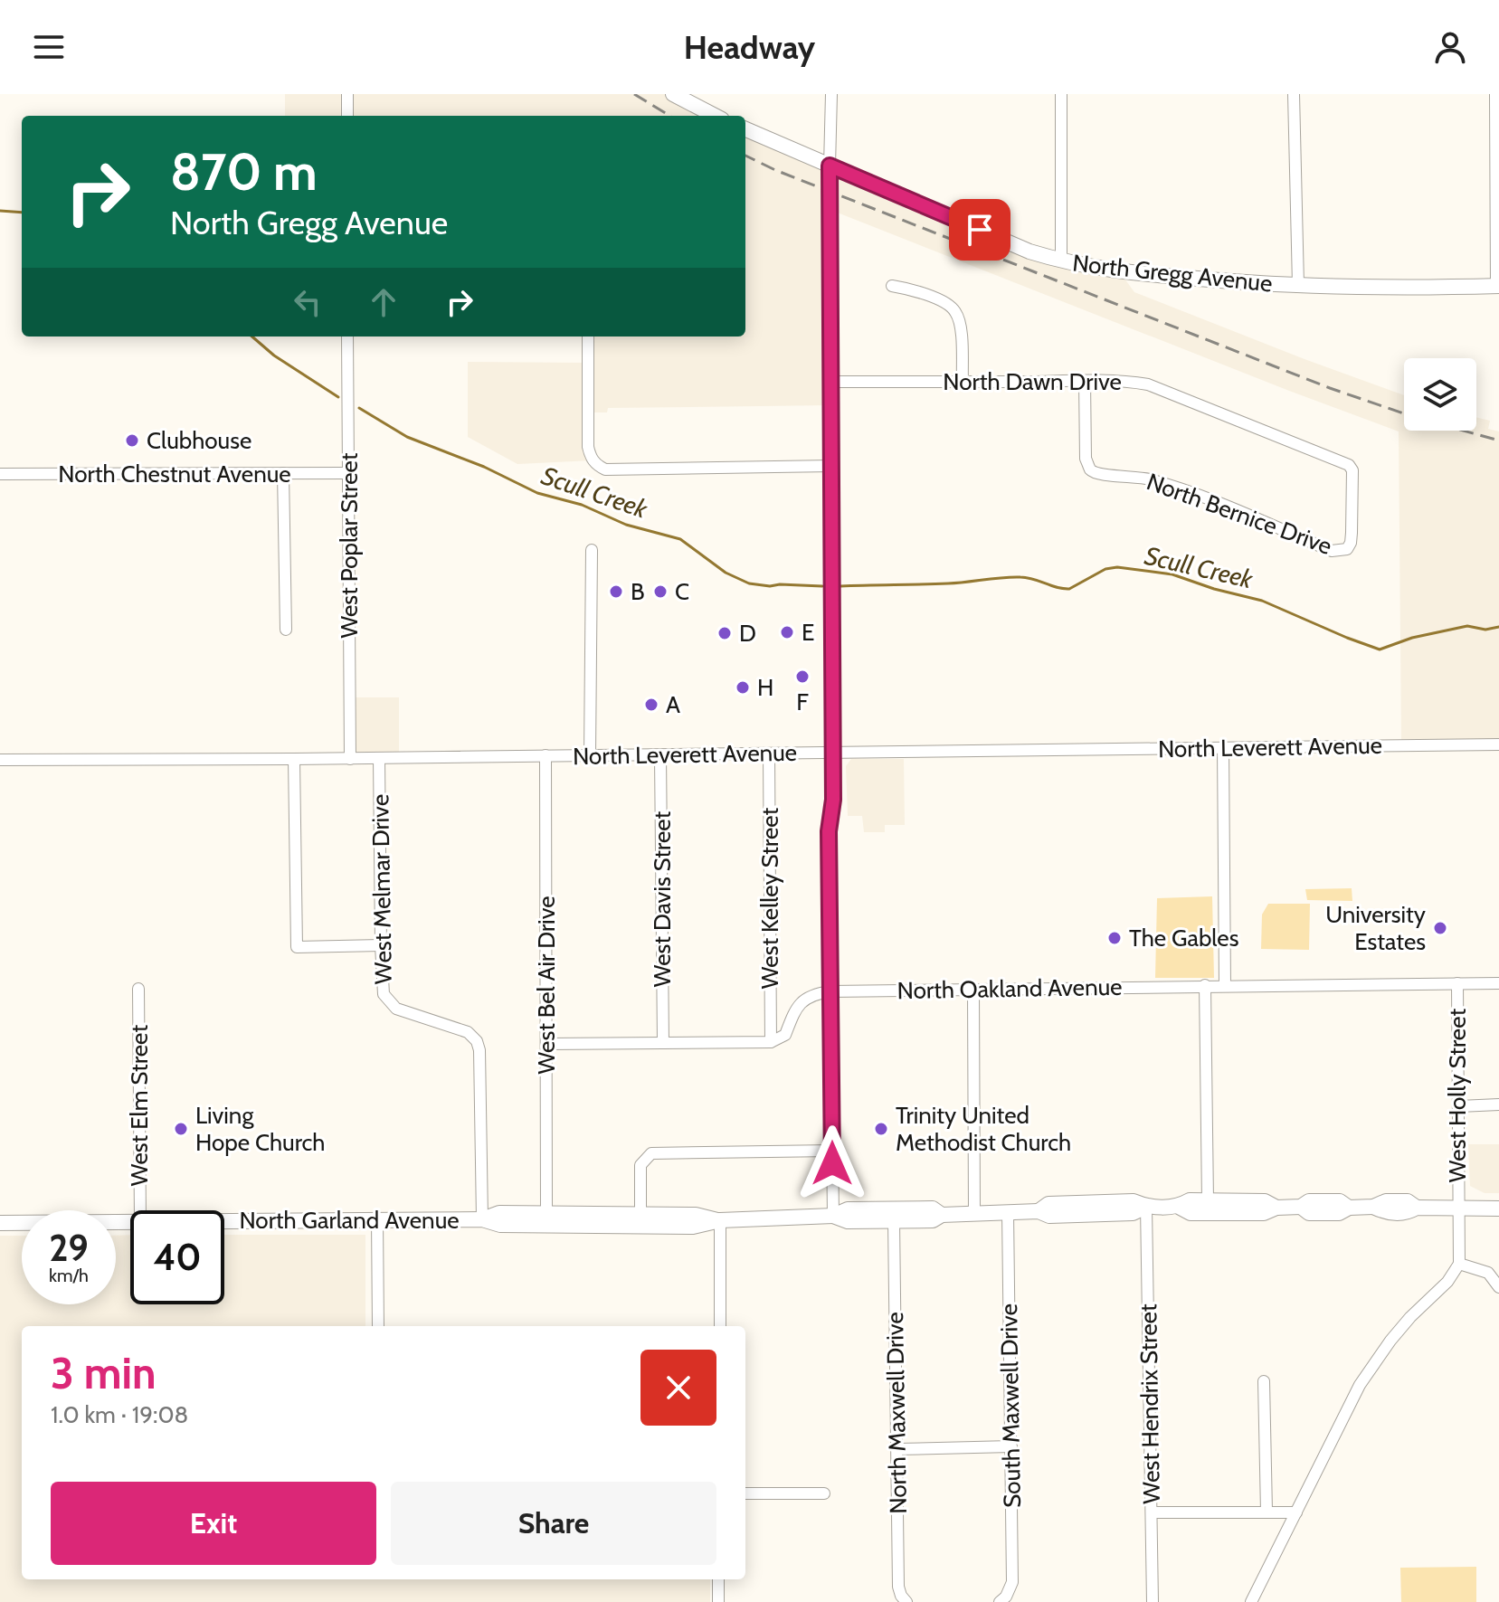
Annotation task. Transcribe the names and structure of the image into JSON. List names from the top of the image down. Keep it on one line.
{"streets":{"main road":["North Gregg Avenue","North Garland Avenue"],"street":["North Dawn Drive","North Chestnut Avenue","North Bernice Drive","West Poplar Street","North Leverett Avenue","West Melmar Drive","West Kelley Street","West Davis Street","West Bel Air Drive","North Oakland Avenue","West Holly Street","West Elm Street","West Hendrix Street","South Maxwell Drive","North Maxwell Drive"]},"crossings":[["North Dawn Drive","North Bernice Drive"],["North Chestnut Avenue","West Poplar Street"],["West Poplar Street","North Leverett Avenue"],["North Leverett Avenue","West Melmar Drive"],["North Leverett Avenue","West Kelley Street"],["North Leverett Avenue","West Davis Street"],["North Leverett Avenue","West Bel Air Drive"],["West Melmar Drive","North Garland Avenue"],["West Kelley Street","North Oakland Avenue"],["West Bel Air Drive","North Garland Avenue"],["North Oakland Avenue","West Holly Street"],["West Holly Street","North Garland Avenue"],["North Garland Avenue","West Hendrix Street"],["North Garland Avenue","South Maxwell Drive"],["North Garland Avenue","North Maxwell Drive"]],"water":["Scull Creek"],"places":["Clubhouse","B","C","E","D","F","H","A","University Estates","The Gables","Living Hope Church","Trinity United Methodist Church"],"page":{"header":"Headway","turn":["870 m","North Gregg Avenue"],"speed":"29 km/h","limit":"40","heading":["3 min","1.0 km · 19:08"],"buttons":["Exit","Share"]}}
